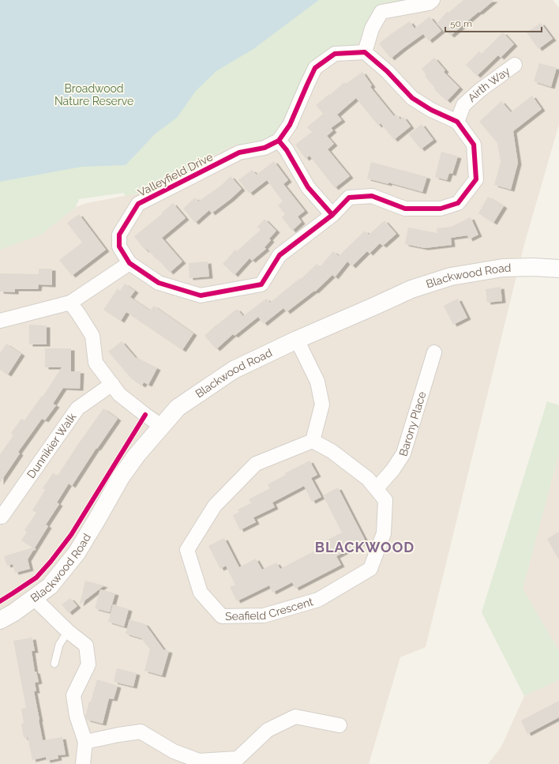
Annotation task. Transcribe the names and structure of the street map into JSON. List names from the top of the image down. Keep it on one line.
{"streets":{"street":["Airth Way","Valleyfield Drive","Blackwood Road","Barony Place","Dunnikier Walk","Seafield Crescent"]},"crossings":[["Airth Way","Valleyfield Drive"],["Barony Place","Seafield Crescent"]],"districts":["BLACKWOOD"],"parks":["Broadwood Nature Reserve"],"scale_bar":"50 m"}
